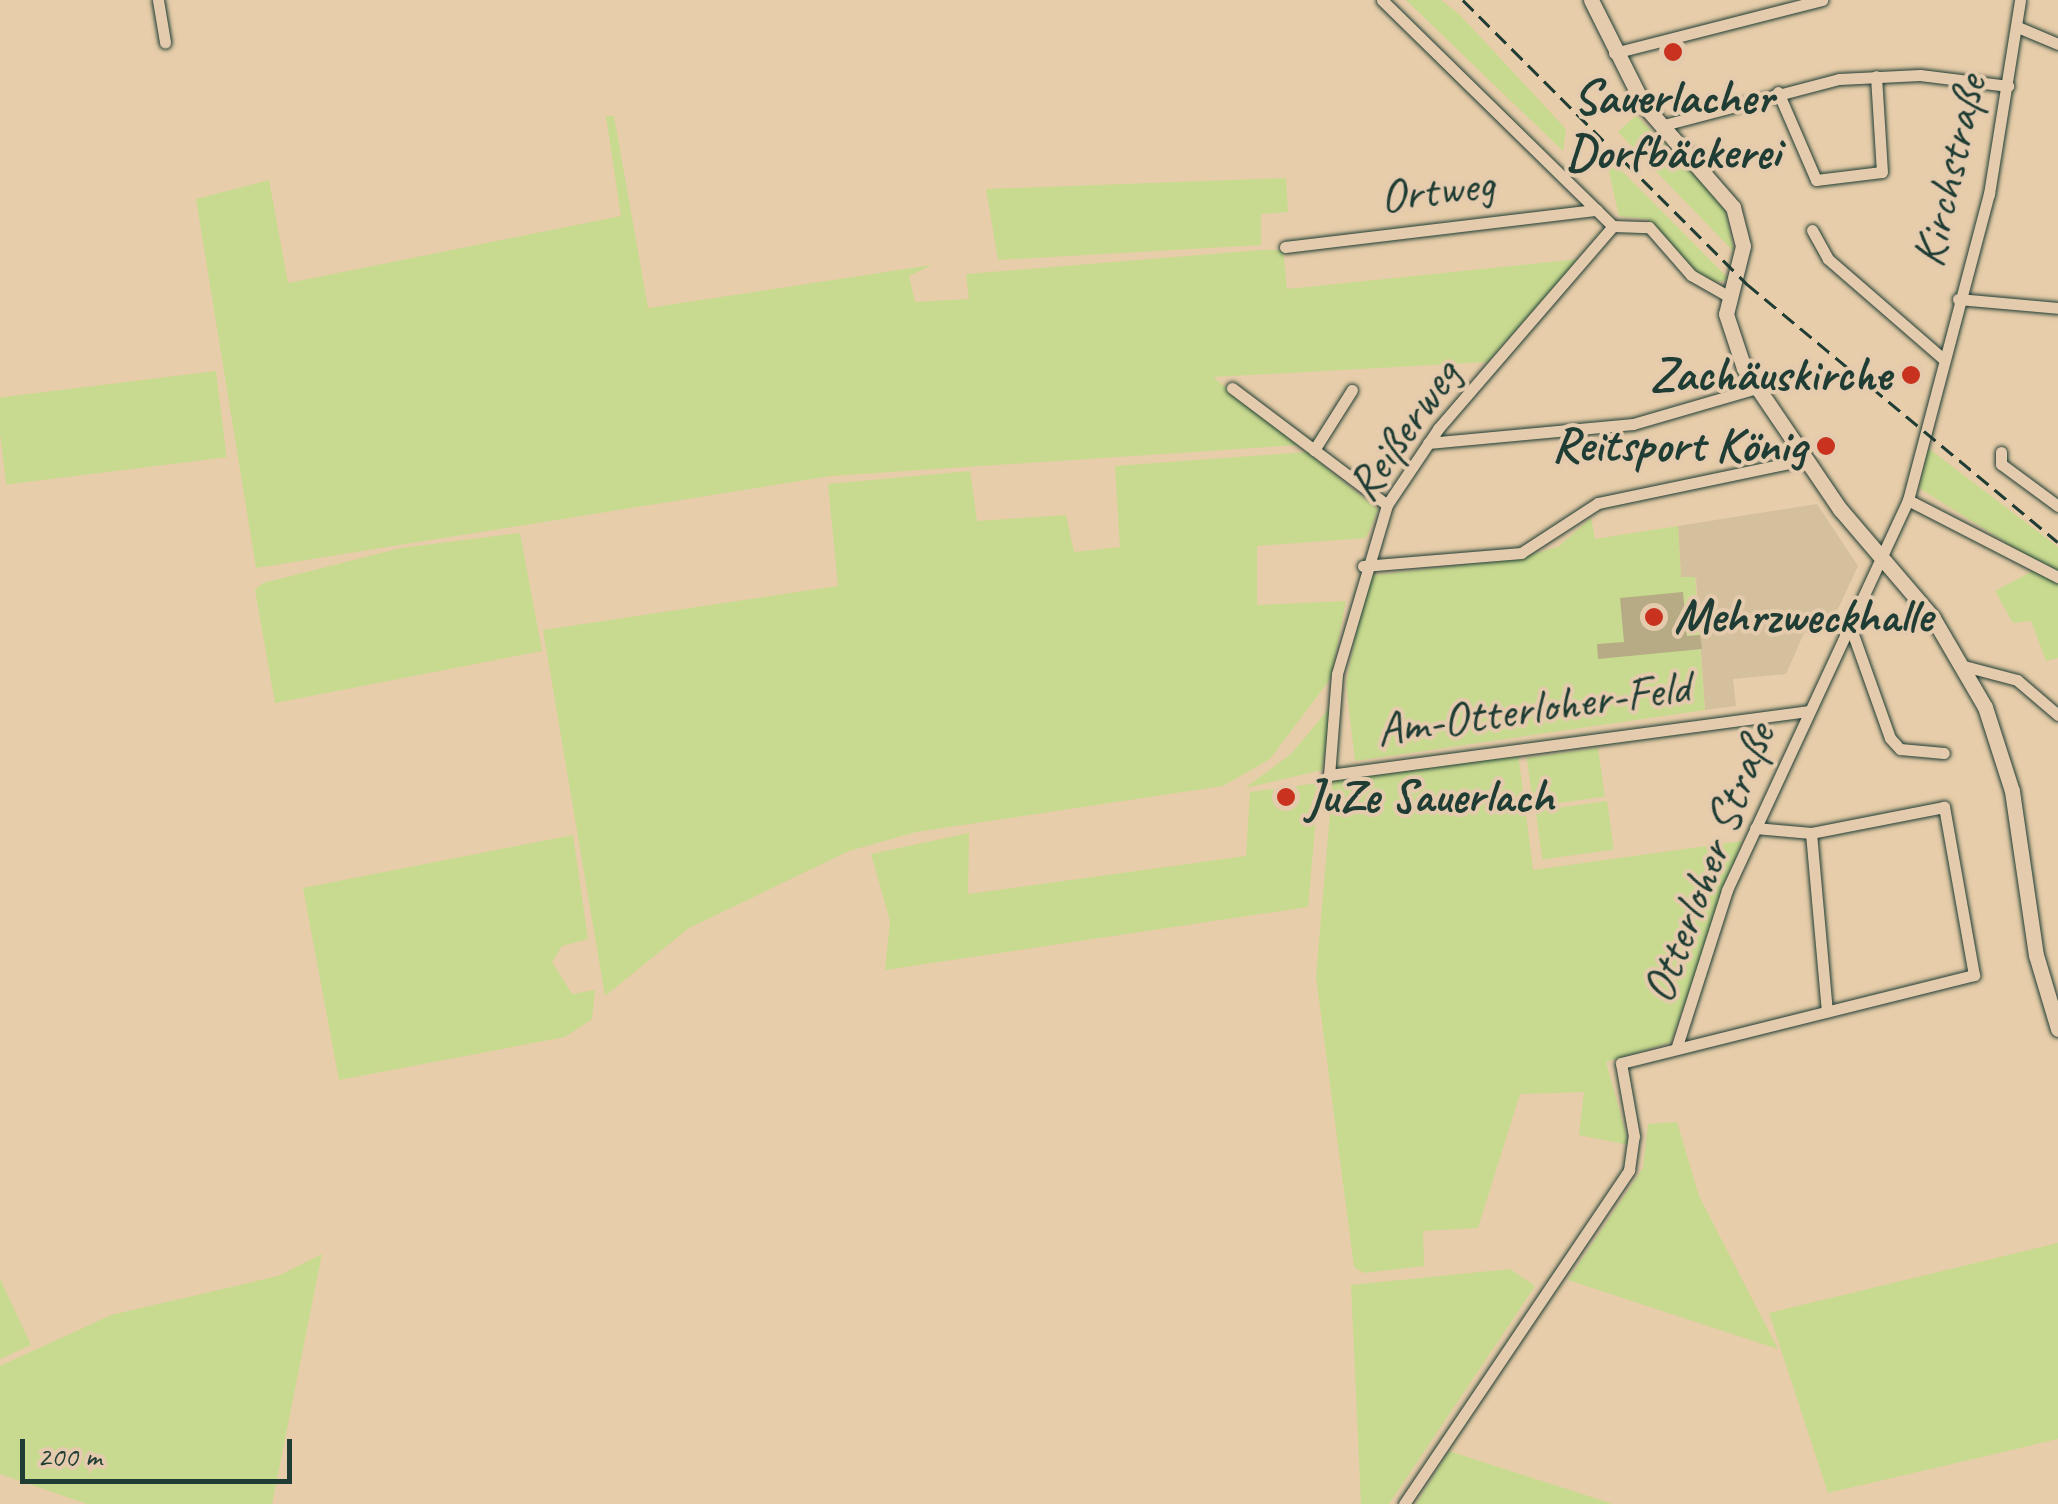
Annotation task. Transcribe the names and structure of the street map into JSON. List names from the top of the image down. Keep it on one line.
{"streets":{"street":["Kirchstraße","Ortweg","Reißerweg","Am-Otterloher-Feld","Otterloher Straße"]},"crossings":[["Kirchstraße","Otterloher Straße"],["Reißerweg","Am-Otterloher-Feld"],["Am-Otterloher-Feld","Otterloher Straße"]],"places":["Sauerlacher Dorfbäckerei","Zachäuskirche","Reitsport König","Mehrzweckhalle","JuZe Sauerlach"],"scale_bar":"200 m"}
